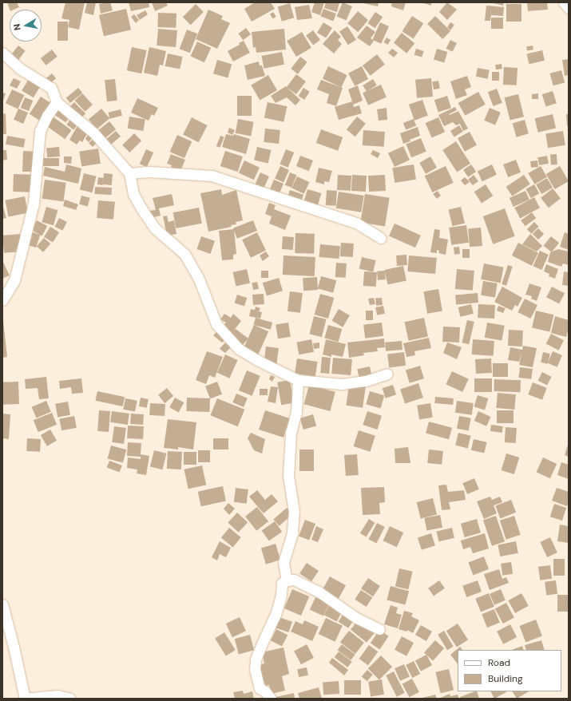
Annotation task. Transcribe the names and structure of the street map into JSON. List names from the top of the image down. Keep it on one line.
{"legend":["Road","Building"],"north":"left"}
